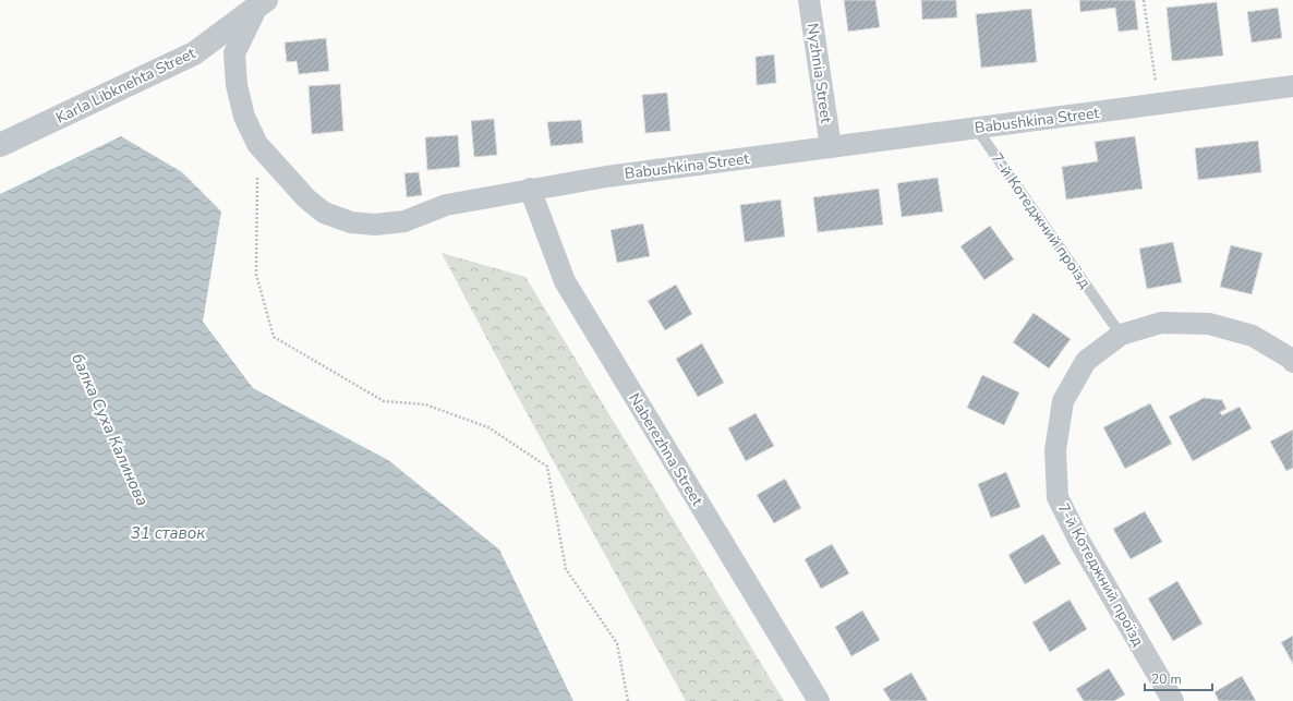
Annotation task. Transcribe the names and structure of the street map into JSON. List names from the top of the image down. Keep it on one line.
{"streets":{"street":["Nyzhnia Street","Karla Libknehta Street","Babushkina Street","7-й Котеджний проїзд","Naberezhna Street"]},"crossings":[["Nyzhnia Street","Babushkina Street"],["Karla Libknehta Street","Babushkina Street"],["Babushkina Street","7-й Котеджний проїзд"],["Babushkina Street","Naberezhna Street"]],"water":["балка Суха Калинова","31 ставок"],"scale_bar":"20 m"}
